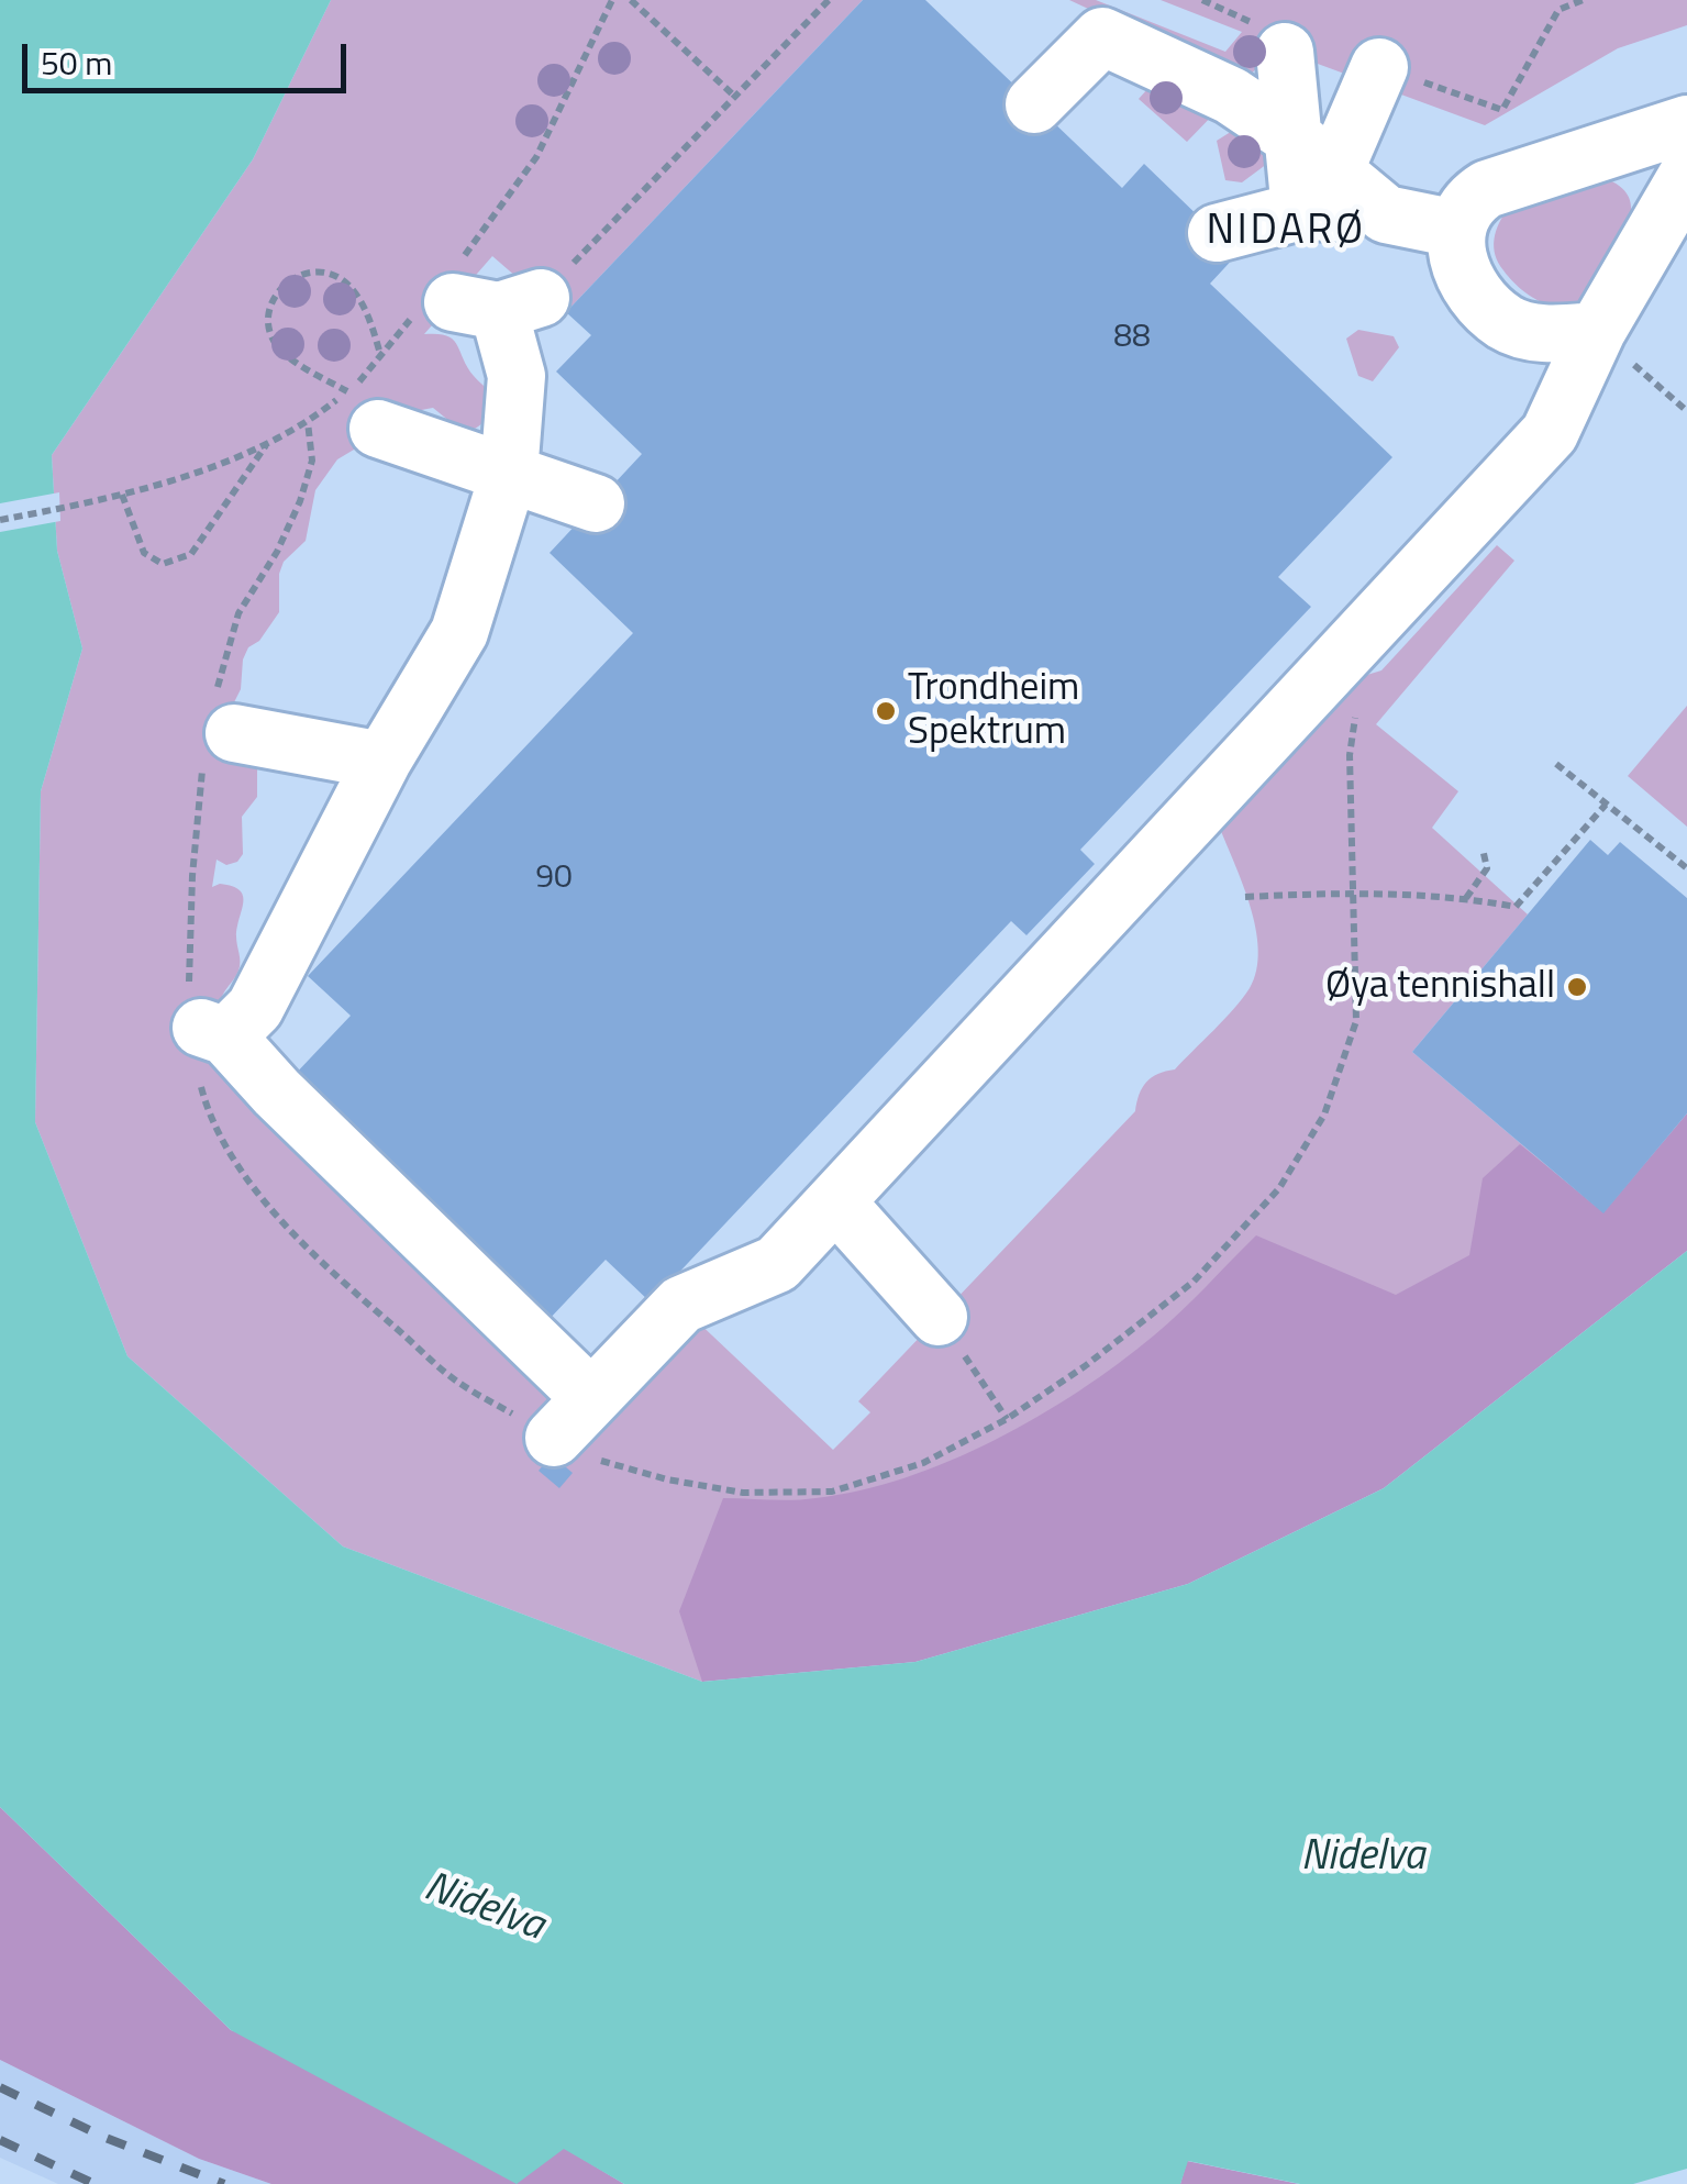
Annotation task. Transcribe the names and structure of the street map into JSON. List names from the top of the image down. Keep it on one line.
{"districts":["NIDARØ"],"water":["Nidelva"],"places":["Trondheim Spektrum","Øya tennishall"],"house_numbers":["88","90"],"scale_bar":"50 m"}
